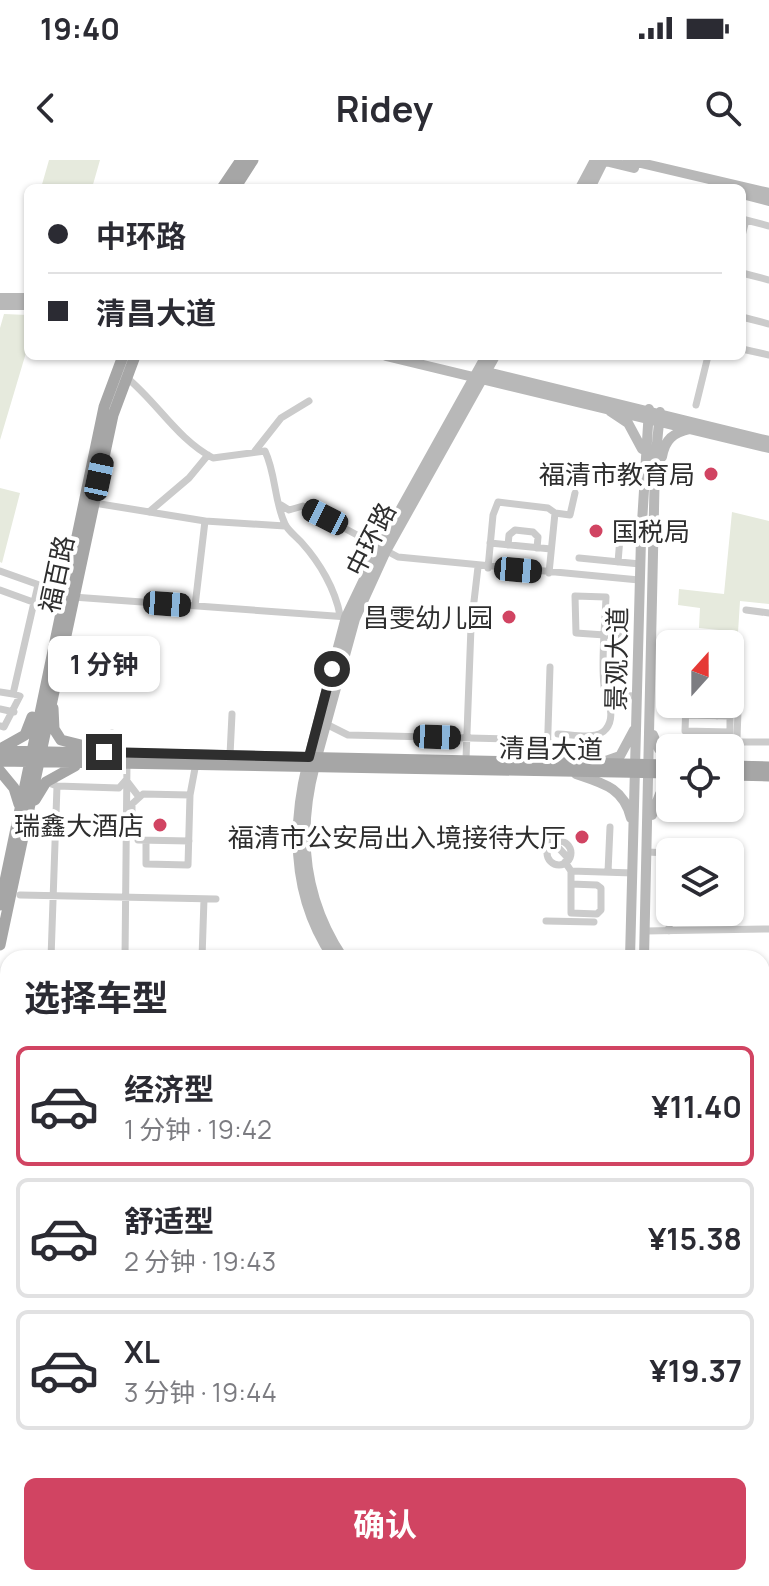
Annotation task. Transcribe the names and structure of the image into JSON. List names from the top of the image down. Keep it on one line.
{"streets":{"main road":["福百路","清昌大道"],"street":["中环路","景观大道"]},"crossings":[["中环路","清昌大道"],["福百路","清昌大道"],["景观大道","清昌大道"]],"places":["福清市教育局","国税局","昌雯幼儿园","瑞鑫大酒店","福清市公安局出入境接待大厅"],"north":"top","page":{"status":"19:40","header":"Ridey","banner":["中环路","清昌大道"],"bubble":"1 分钟","heading":"选择车型","list":[{"name":"经济型","note":"1 分钟 · 19:42","value":"¥11.40"},{"name":"舒适型","note":"2 分钟 · 19:43","value":"¥15.38"},{"name":"XL","note":"3 分钟 · 19:44","value":"¥19.37"}],"buttons":"确认"}}
